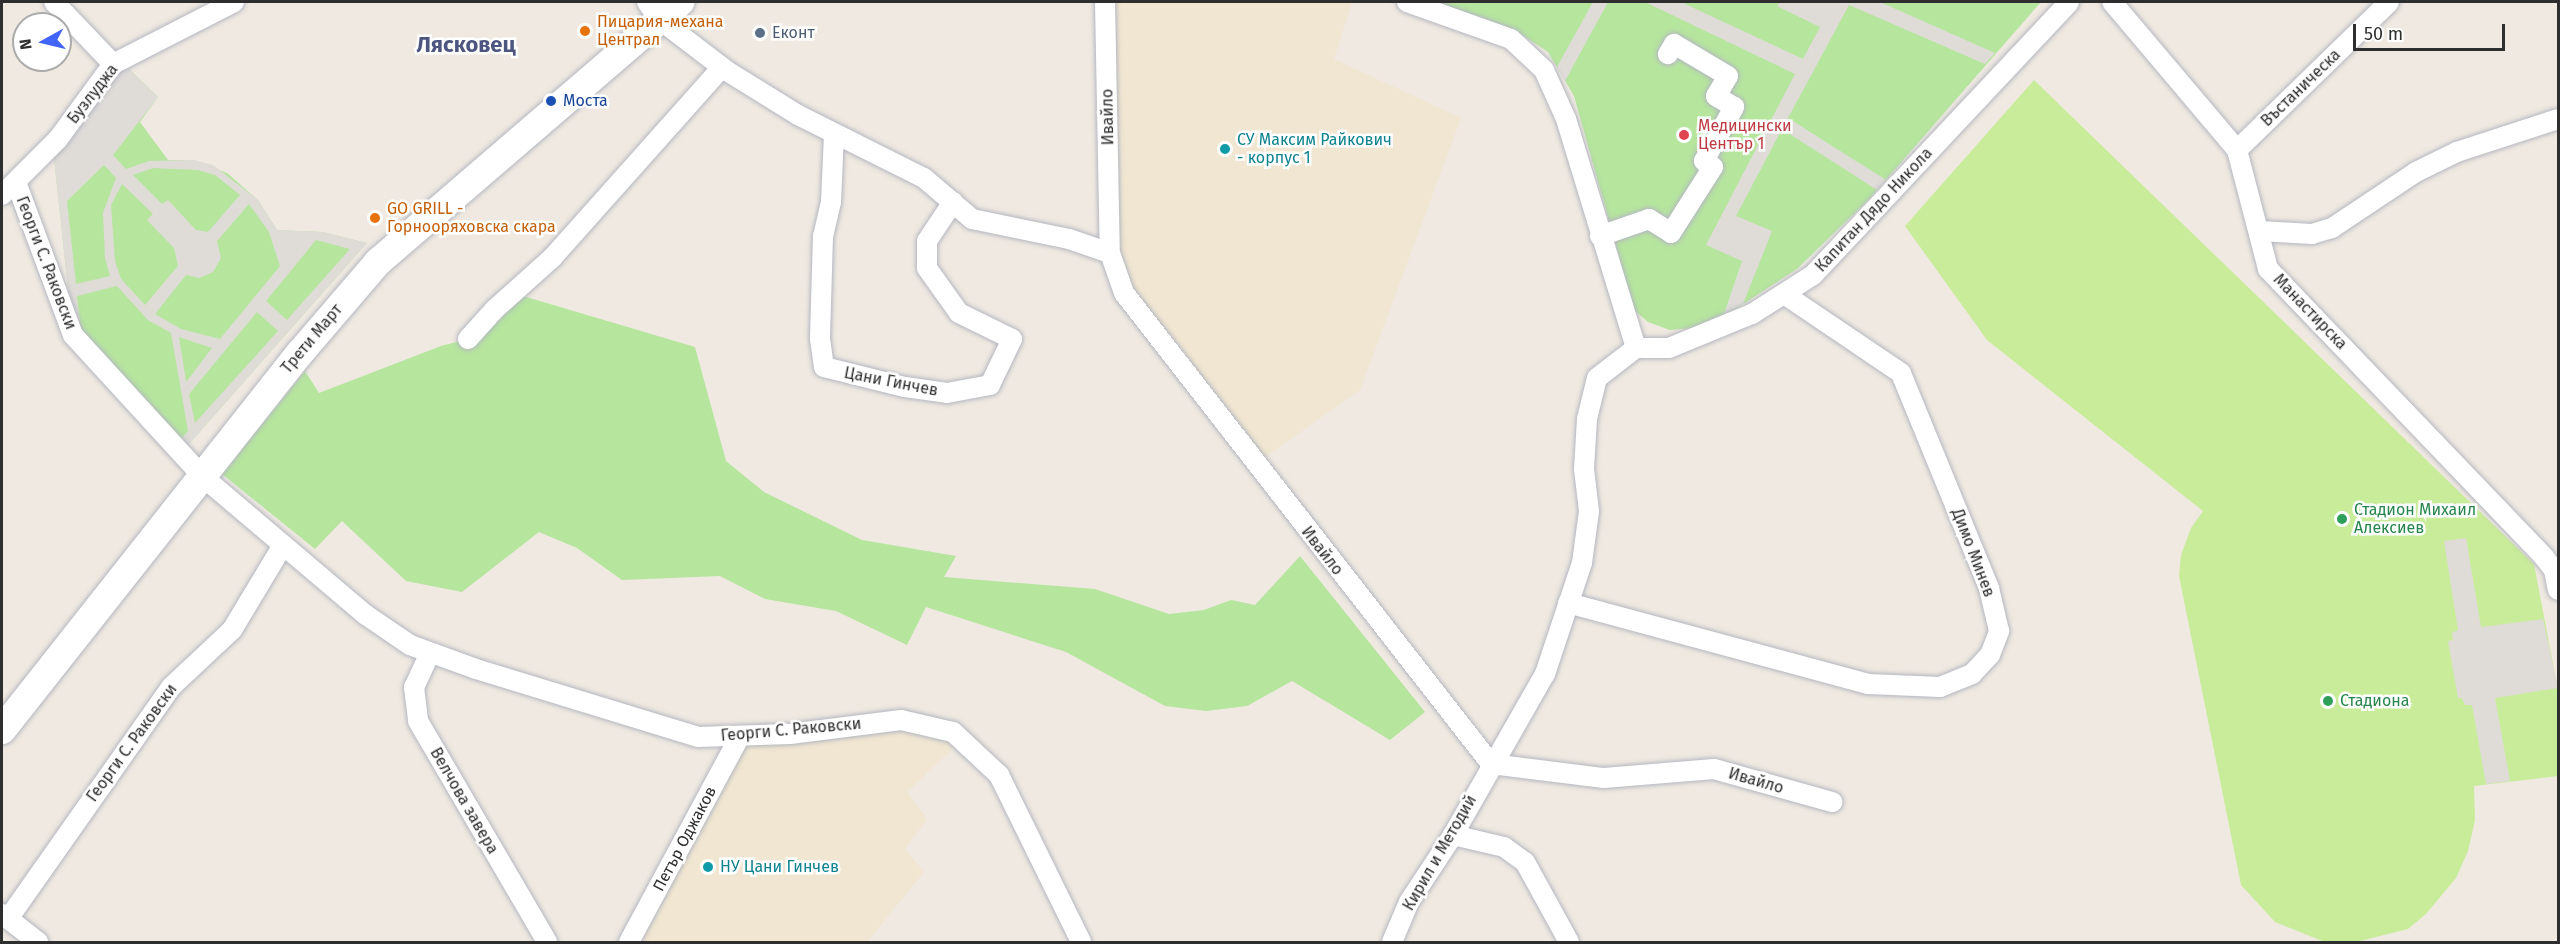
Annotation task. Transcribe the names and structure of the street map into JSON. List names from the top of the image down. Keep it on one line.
{"streets":{"street":["Въстаническа","Бузлуджа","Ивайло","Капитан Дядо Никола","Георги С. Раковски","Манастирска","Трети Март","Цани Гинчев","Димо Минев","Велчова завера","Петър Оджаков","Кирил и Методий"]},"crossings":[["Въстаническа","Манастирска"],["Бузлуджа","Георги С. Раковски"],["Ивайло","Кирил и Методий"],["Капитан Дядо Никола","Димо Минев"],["Георги С. Раковски","Трети Март"],["Георги С. Раковски","Велчова завера"],["Георги С. Раковски","Петър Оджаков"]],"districts":["Лясковец"],"places":["Пицария-механа Централ","Еконт","Моста","Медицински Център 1","СУ Максим Райкович - корпус 1","GO GRILL - Горнооряховска скара","Стадион Михаил Алексиев","Стадиона","НУ Цани Гинчев"],"scale_bar":"50 m","north":"left"}
